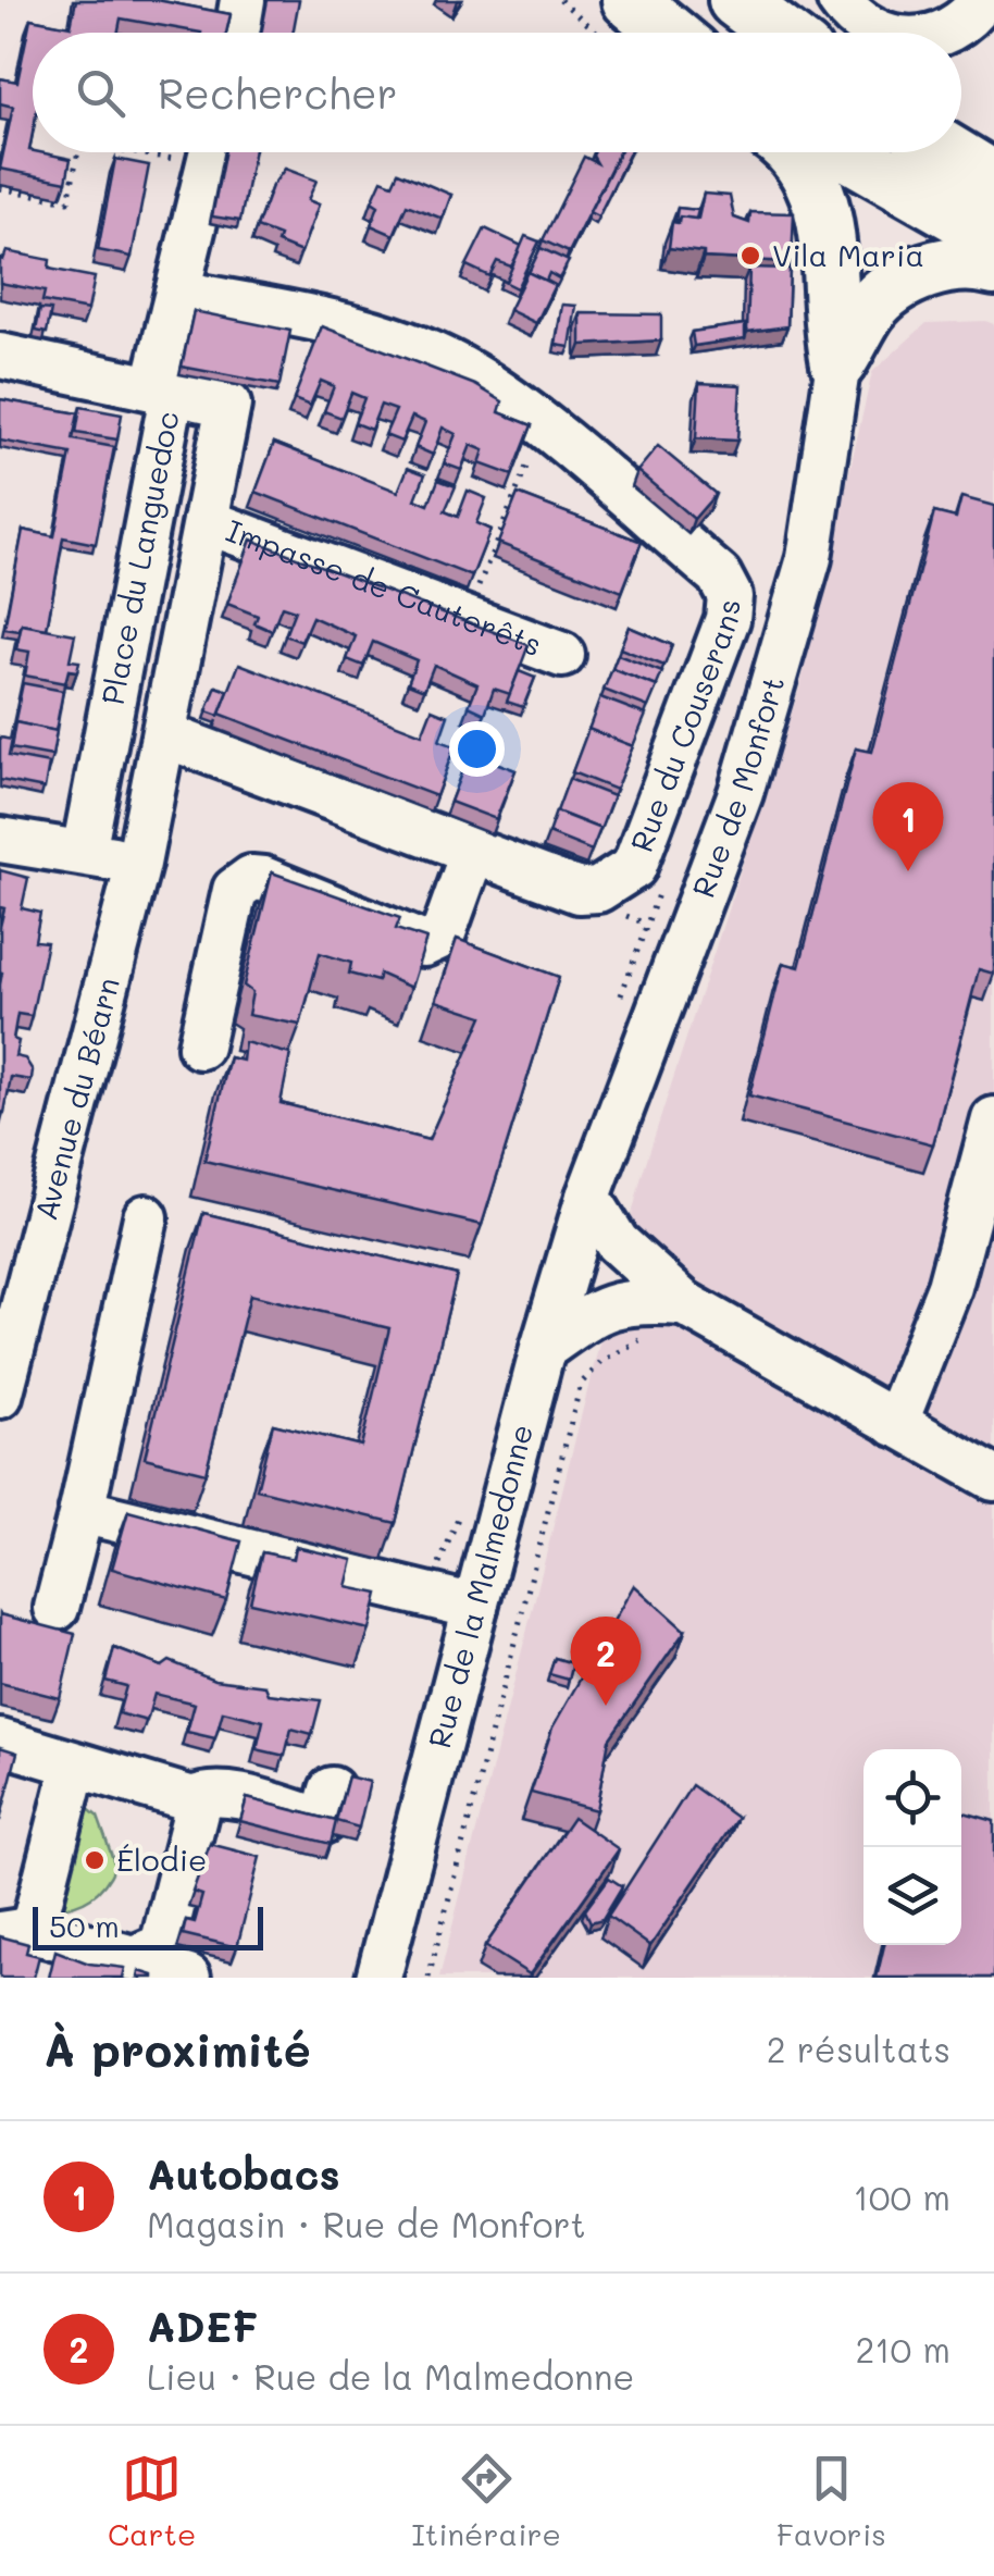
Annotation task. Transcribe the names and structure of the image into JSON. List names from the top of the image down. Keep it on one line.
{"streets":{"street":["Place du Languedoc","Impasse de Cauterêts","Rue du Couserans","Rue de Monfort","Avenue du Béarn","Rue de la Malmedonne"]},"crossings":[["Place du Languedoc","Impasse de Cauterêts"],["Place du Languedoc","Rue du Couserans"],["Place du Languedoc","Avenue du Béarn"],["Rue de Monfort","Rue de la Malmedonne"]],"places":["Vila Maria","Élodie"],"scale_bar":"50 m","page":{"search":"Rechercher","pins":["1","2"],"scale":"50 m","heading":["À proximité","2 résultats"],"list":[{"mark":"1","name":"Autobacs","note":"Magasin · Rue de Monfort","value":"100 m"},{"mark":"2","name":"ADEF","note":"Lieu · Rue de la Malmedonne","value":"210 m"}],"nav":["Carte","Itinéraire","Favoris"]}}
